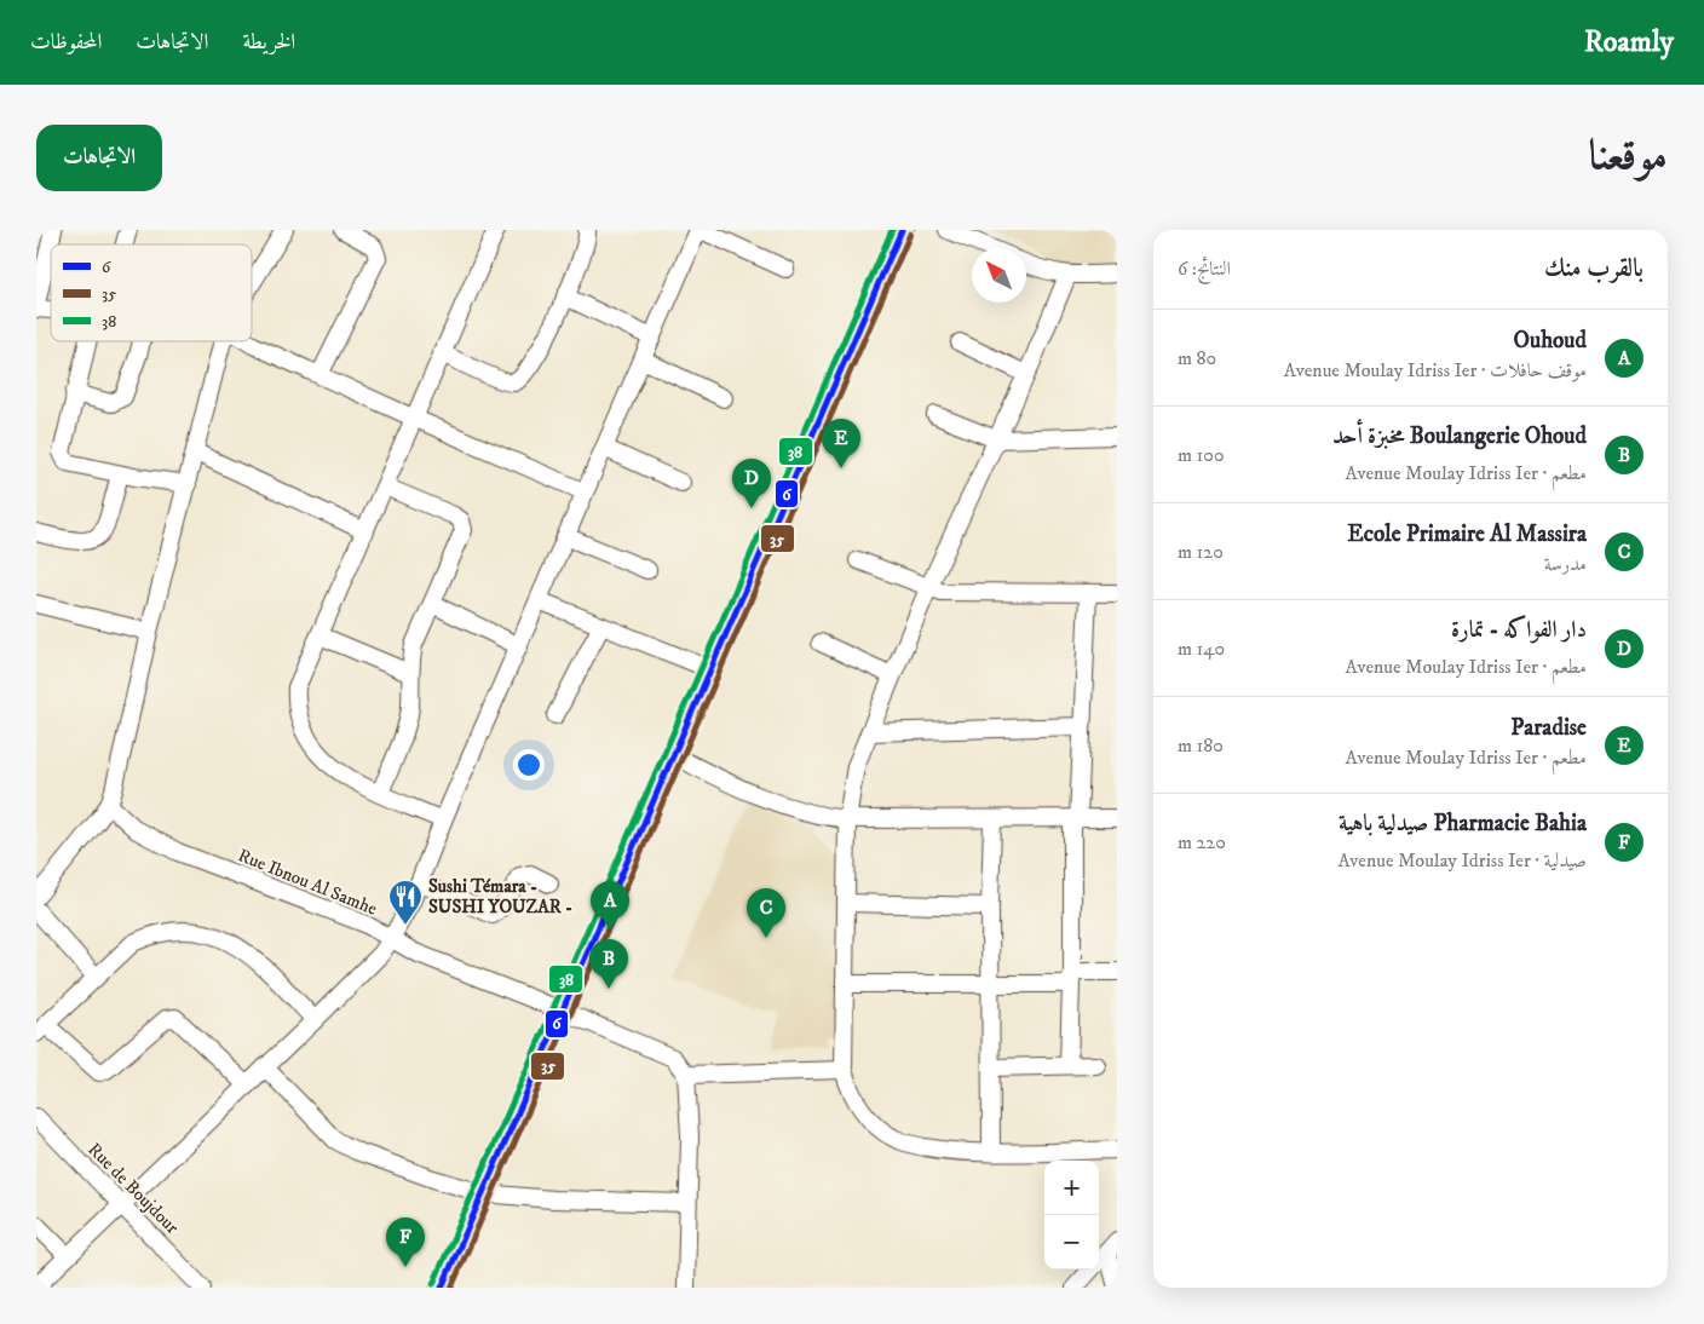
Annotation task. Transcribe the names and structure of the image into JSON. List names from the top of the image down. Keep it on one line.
{"streets":{"street":["Rue Ibnou Al Samhe","Rue de Boujdour"]},"places":{"restaurant":["Sushi Témara - SUSHI YOUZAR -"]},"lines":["transit line 6","transit line 38","transit line 35"],"legend":["6","35","38"],"north":"top left","page":{"header":"Roamly","nav":["الخريطة","الاتجاهات","المحفوظات"],"title":"موقعنا","buttons":"الاتجاهات","heading":["بالقرب منك","النتائج: 6"],"list":[{"mark":"A","name":"Ouhoud","note":"موقف حافلات · Avenue Moulay Idriss Ier","value":"80 m"},{"mark":"B","name":"Boulangerie Ohoud مخبزة أحد","note":"مطعم · Avenue Moulay Idriss Ier","value":"100 m"},{"mark":"C","name":"Ecole Primaire Al Massira","note":"مدرسة","value":"120 m"},{"mark":"D","name":"دار الفواكه - تمارة","note":"مطعم · Avenue Moulay Idriss Ier","value":"140 m"},{"mark":"E","name":"Paradise","note":"مطعم · Avenue Moulay Idriss Ier","value":"180 m"},{"mark":"F","name":"Pharmacie Bahia صيدلية باهية","note":"صيدلية · Avenue Moulay Idriss Ier","value":"220 m"}],"pins":["E","D","A","C","B","F"],"map_buttons":["+","−"]}}
